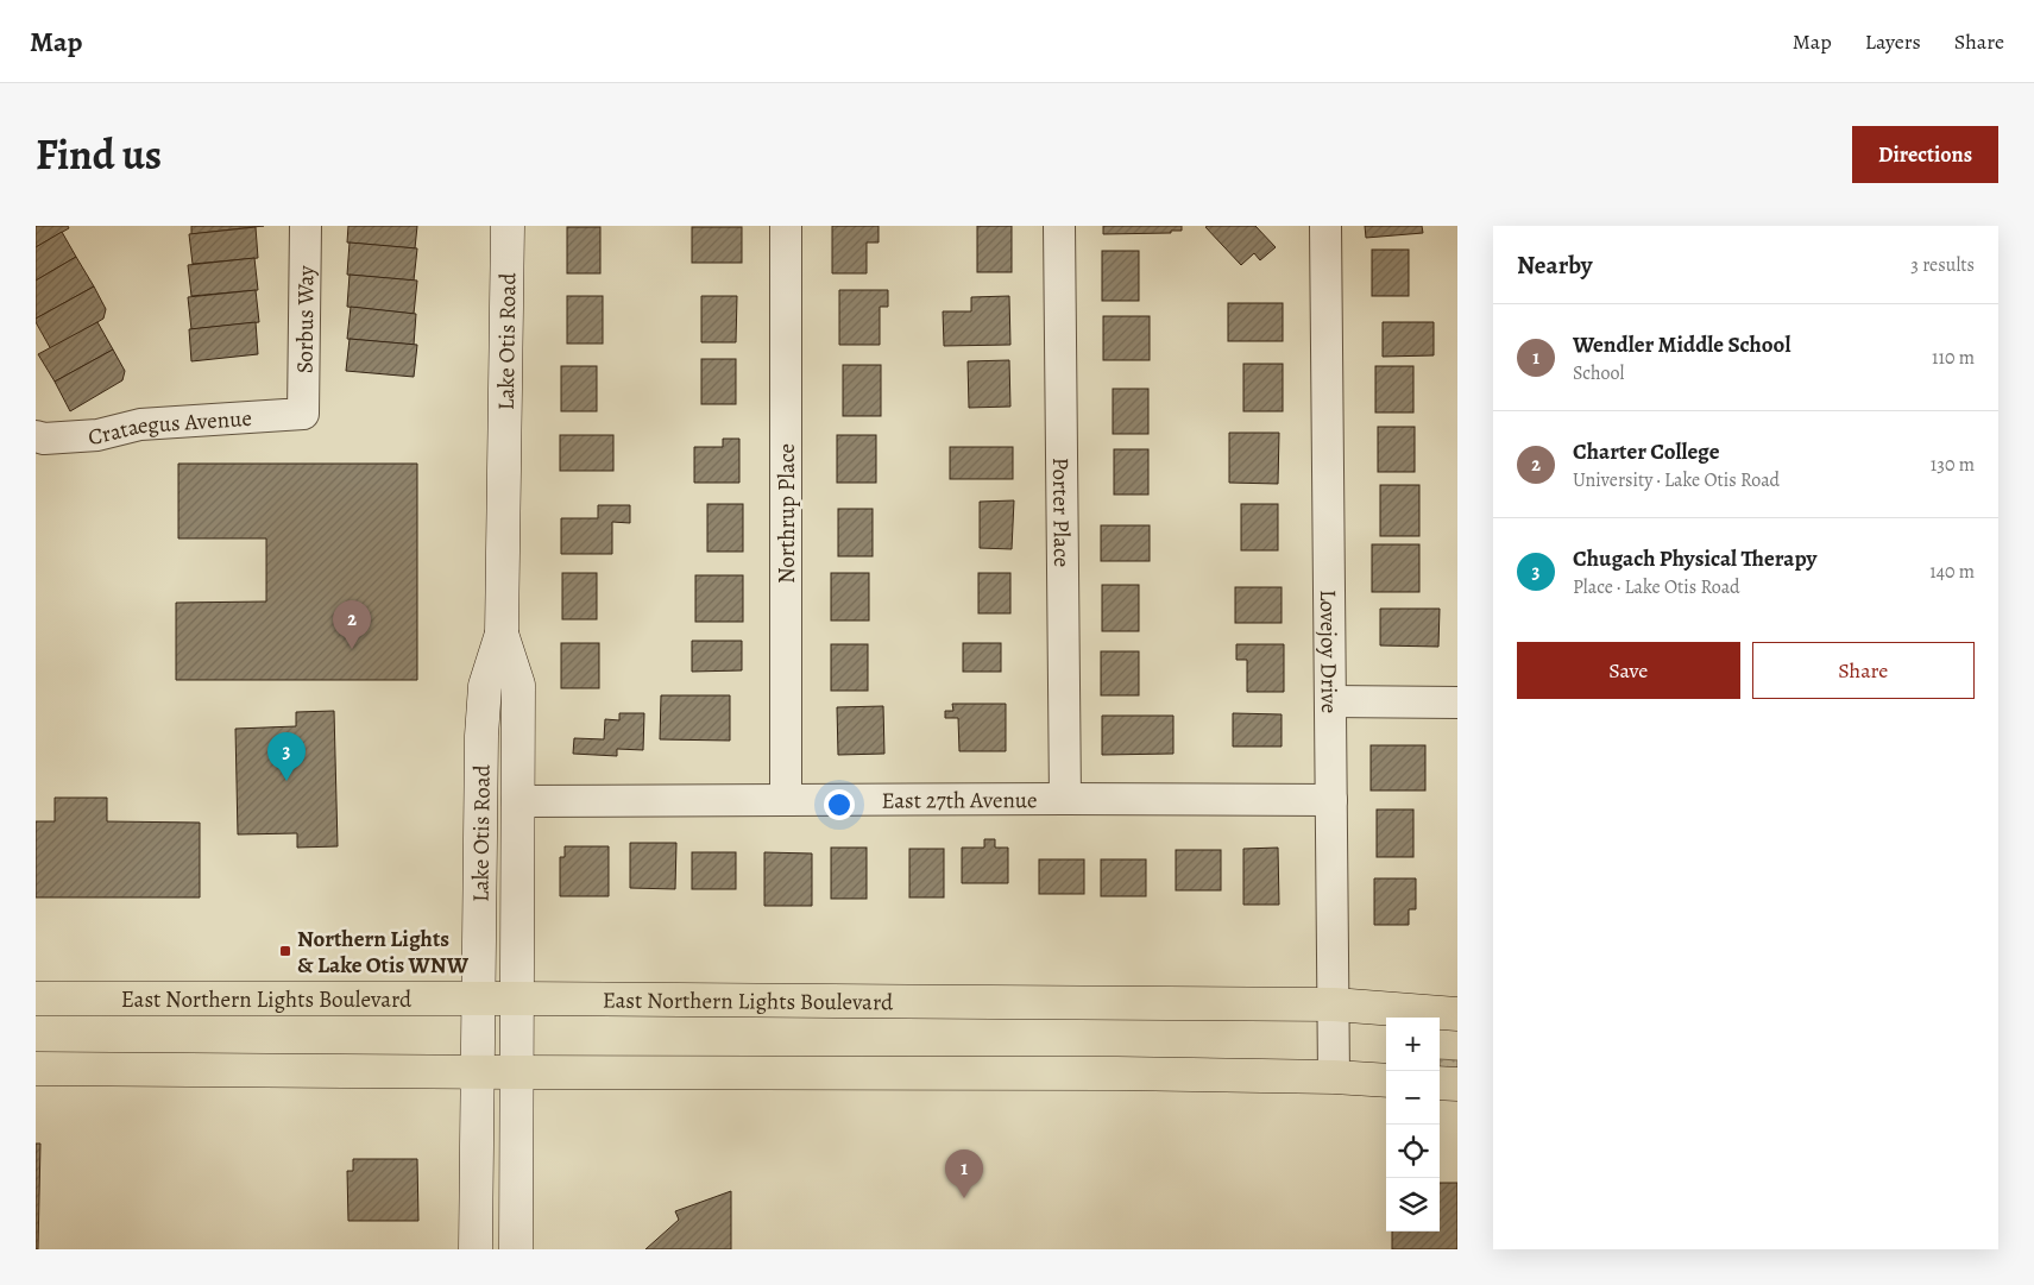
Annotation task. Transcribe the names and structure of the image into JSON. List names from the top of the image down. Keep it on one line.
{"streets":{"main road":["Lake Otis Road","East Northern Lights Boulevard"],"street":["Sorbus Way","Crataegus Avenue","Porter Place","Northrup Place","Lovejoy Drive","East 27th Avenue"]},"crossings":[["Sorbus Way","Crataegus Avenue"],["Lake Otis Road","East 27th Avenue"],["Lake Otis Road","East Northern Lights Boulevard"],["Porter Place","East 27th Avenue"],["Northrup Place","East 27th Avenue"],["Lovejoy Drive","East 27th Avenue"],["Lovejoy Drive","East Northern Lights Boulevard"]],"places":{"transit":["Northern Lights & Lake Otis WNW"]},"page":{"header":"Map","nav":["Map","Layers","Share"],"title":"Find us","buttons":["Directions",["Save","Share"]],"heading":["Nearby","3 results"],"list":[{"mark":"1","name":"Wendler Middle School","note":"School","value":"110 m"},{"mark":"2","name":"Charter College","note":"University · Lake Otis Road","value":"130 m"},{"mark":"3","name":"Chugach Physical Therapy","note":"Place · Lake Otis Road","value":"140 m"}],"pins":["2","3","1"],"map_buttons":["+","−"]}}
